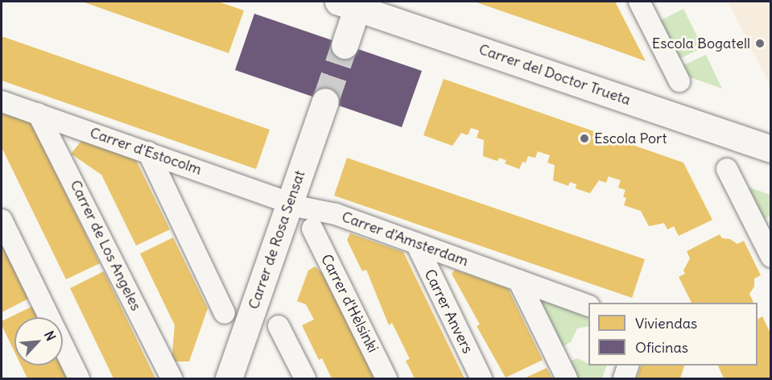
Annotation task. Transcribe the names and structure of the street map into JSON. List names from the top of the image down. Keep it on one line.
{"streets":{"street":["Carrer del Doctor Trueta","Carrer d'Estocolm","Carrer d'Amsterdam","Carrer de Rosa Sensat","Carrer de Los Angeles","Carrer d'Hèlsinki","Carrer Anvers"]},"crossings":[["Carrer d'Estocolm","Carrer d'Amsterdam"],["Carrer d'Estocolm","Carrer de Rosa Sensat"],["Carrer d'Estocolm","Carrer de Los Angeles"],["Carrer d'Amsterdam","Carrer de Rosa Sensat"],["Carrer d'Amsterdam","Carrer Anvers"]],"places":["Escola Bogatell","Escola Port"],"legend":["Viviendas","Oficinas"],"north":"top right"}
